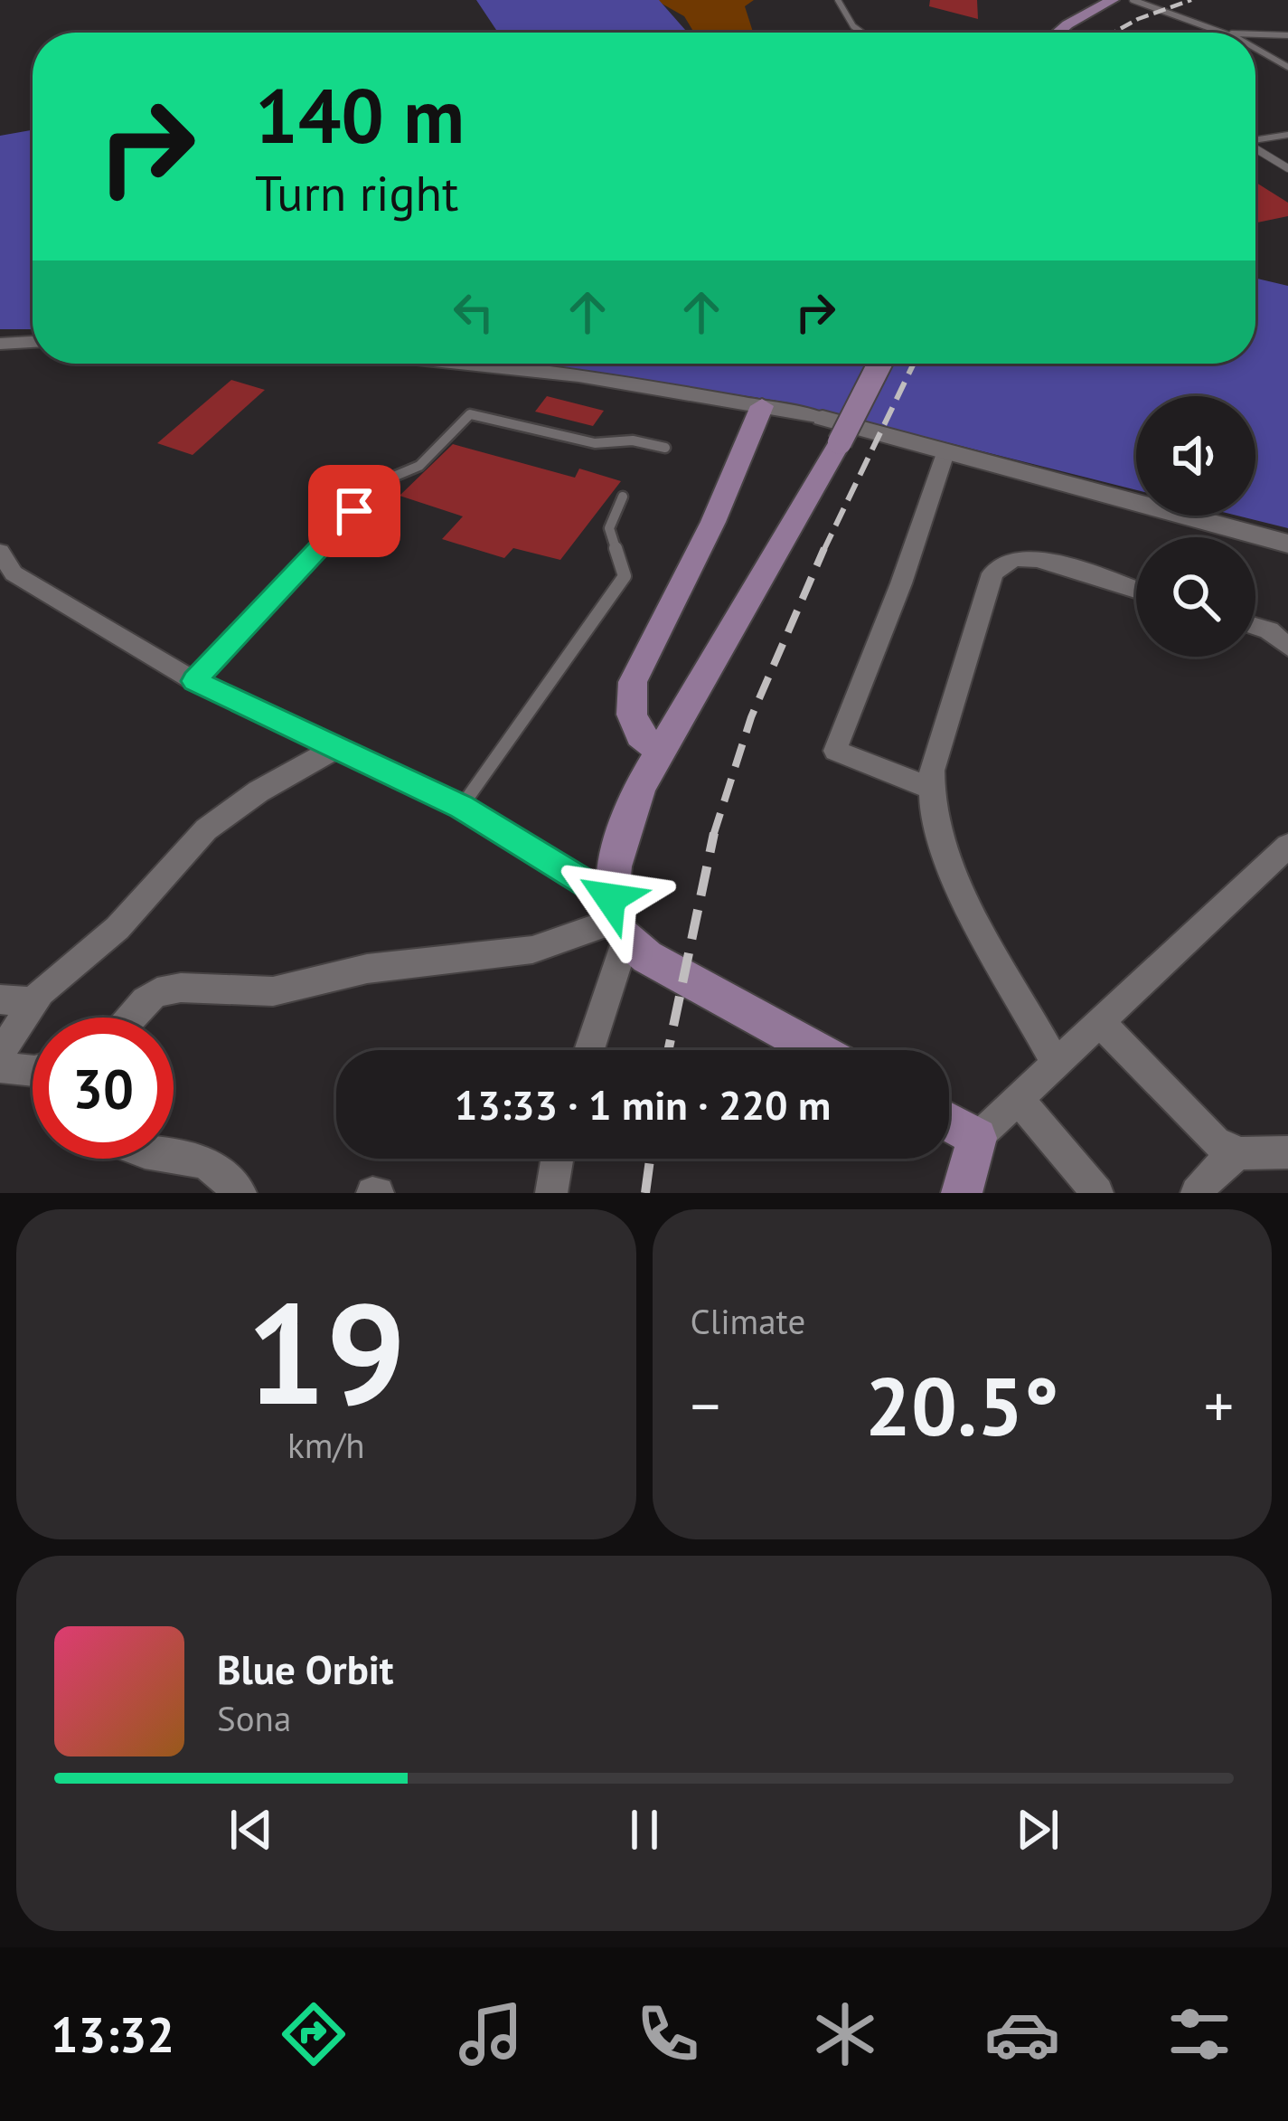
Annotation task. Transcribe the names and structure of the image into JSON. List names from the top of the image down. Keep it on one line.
{"page":{"turn":["140 m","Turn right"],"limit":"30","trip":"13:33 · 1 min · 220 m","tile":[["19","km/h"],"Climate"],"heat":["−","20.5°","+"],"song":["Blue Orbit","Sona"],"tabs":"13:32"}}
